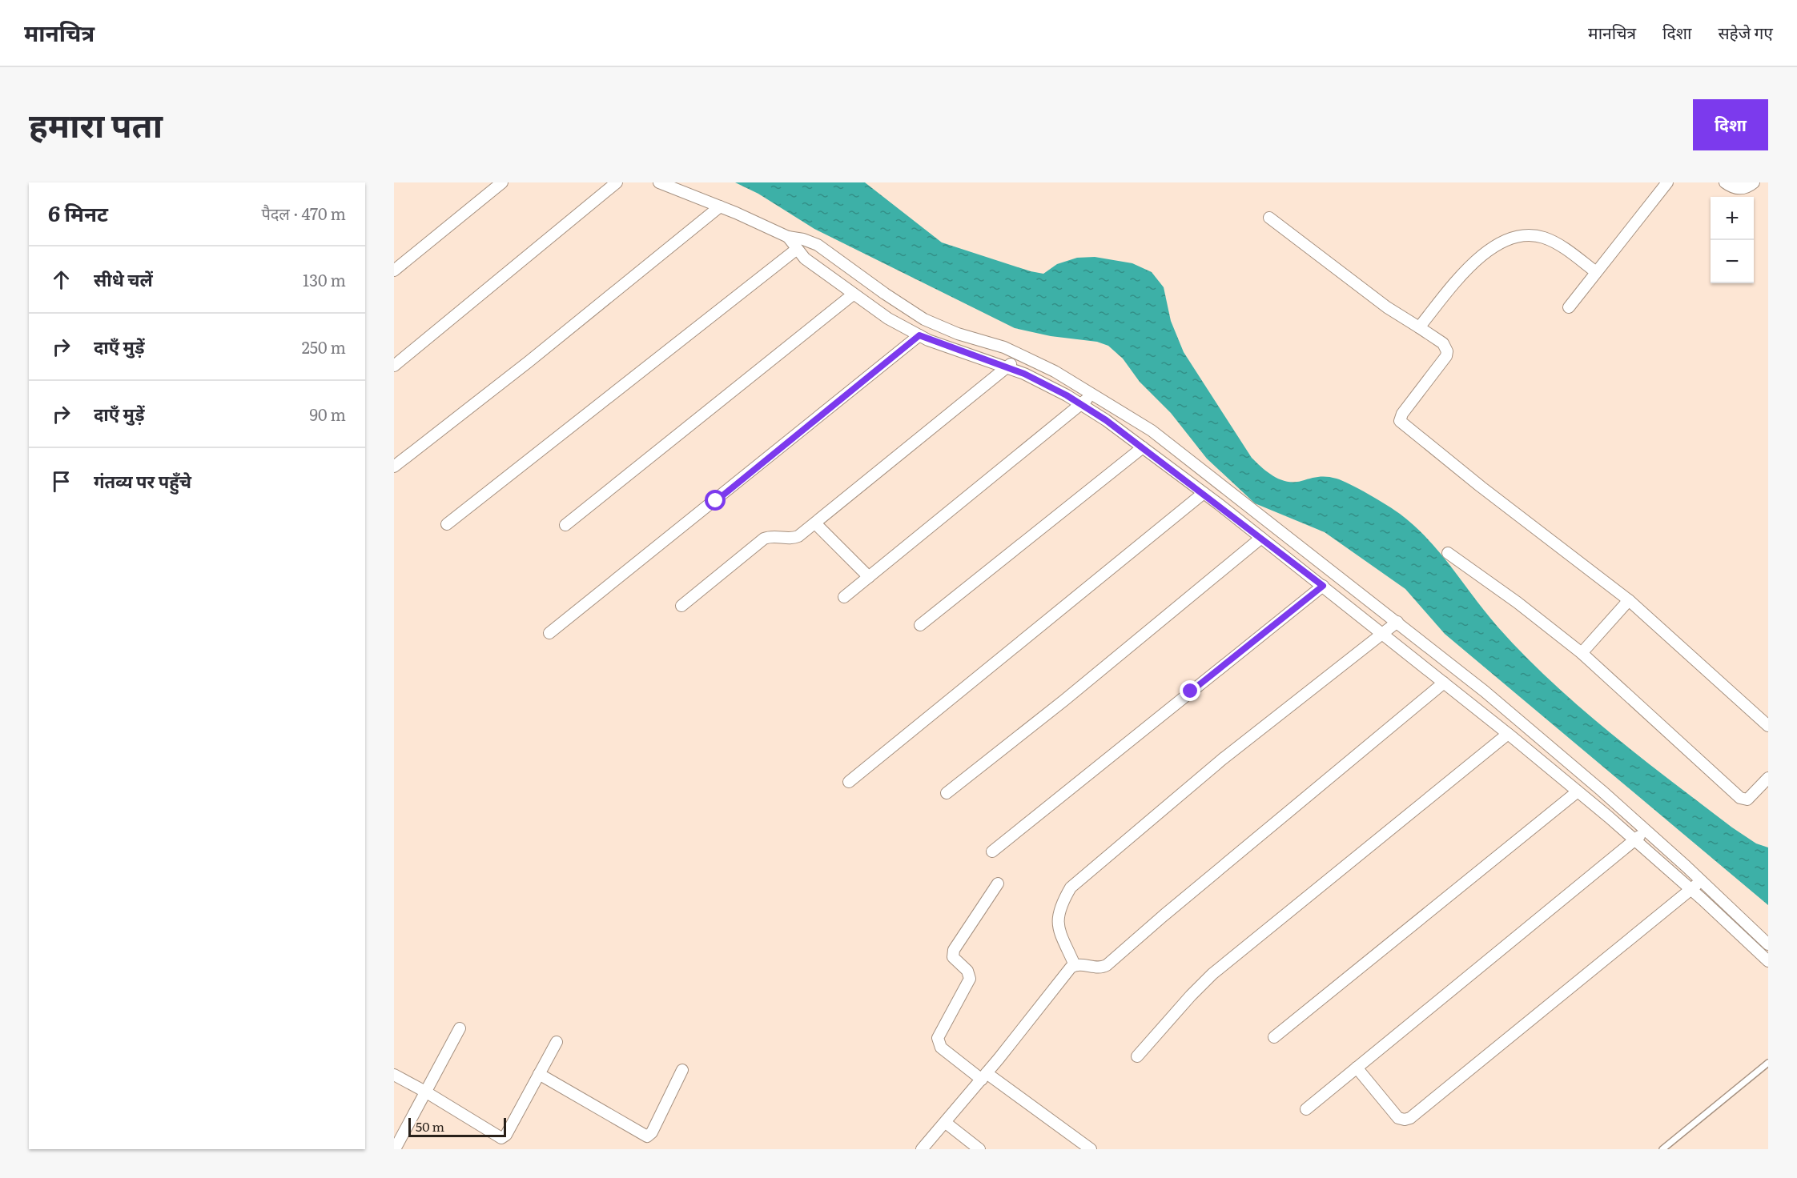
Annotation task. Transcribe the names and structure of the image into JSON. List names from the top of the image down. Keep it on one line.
{"scale_bar":"50 m","page":{"header":"मानचित्र","nav":["मानचित्र","दिशा","सहेजे गए"],"title":"हमारा पता","buttons":"दिशा","heading":["6 मिनट","पैदल · 470 m"],"map_buttons":["+","−"],"list":[["सीधे चलें","130 m"],["दाएँ मुड़ें","250 m"],["दाएँ मुड़ें","90 m"],"गंतव्य पर पहुँचे"],"scale":"50 m"}}
